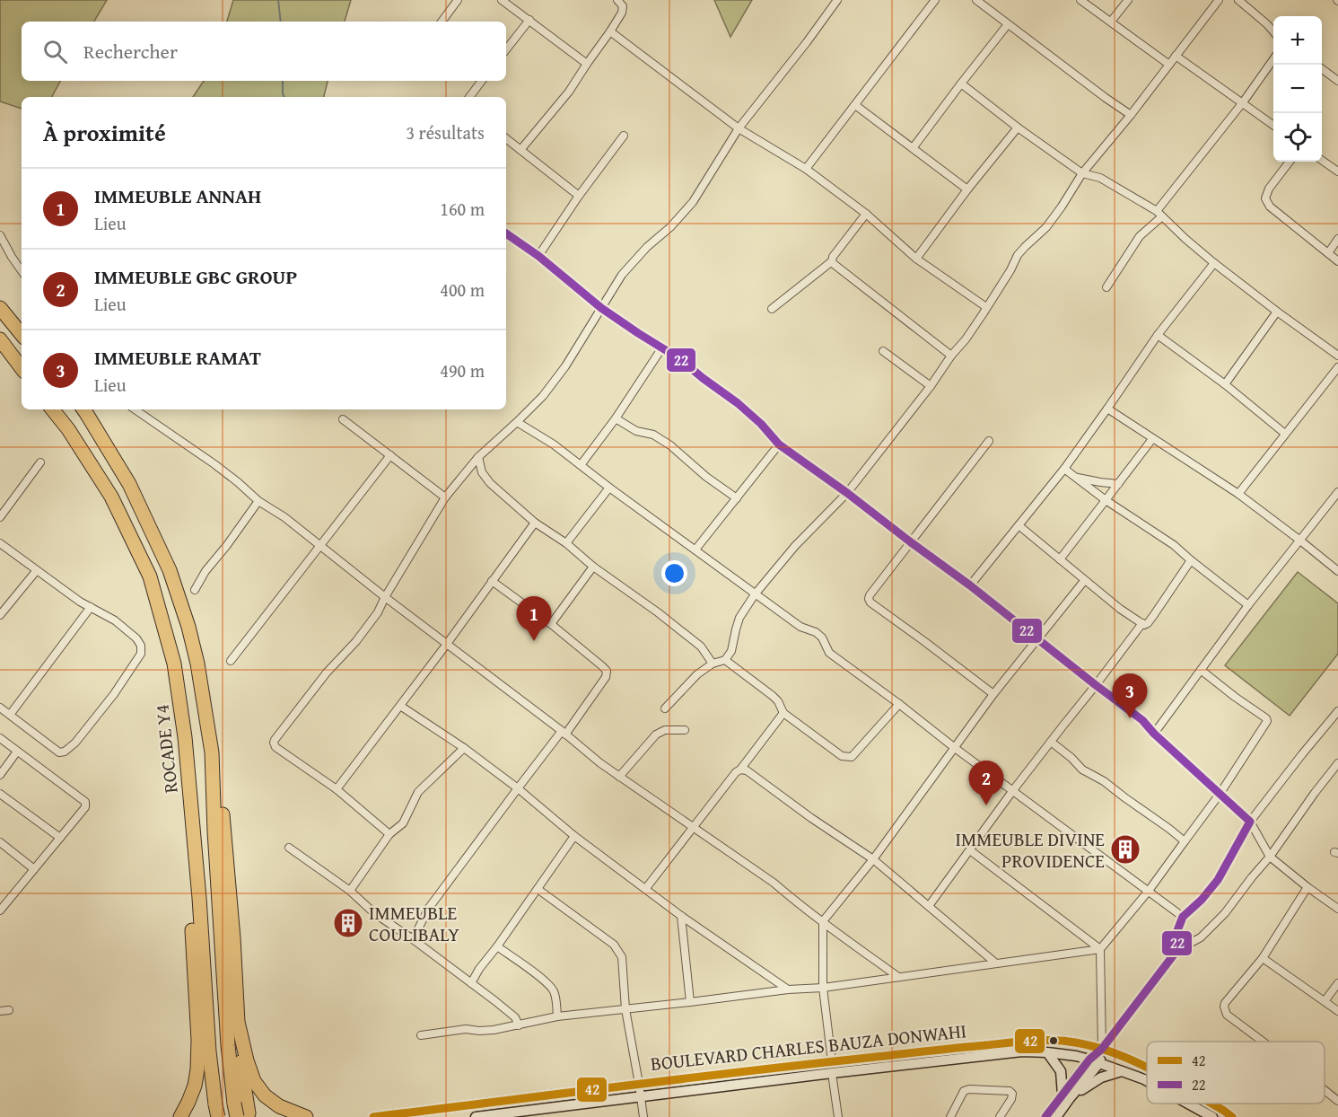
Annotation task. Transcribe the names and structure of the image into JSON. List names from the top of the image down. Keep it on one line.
{"streets":{"highway":["ROCADE Y4"],"main road":["BOULEVARD CHARLES BAUZA DONWAHI"]},"places":{"building":["IMMEUBLE DIVINE PROVIDENCE","IMMEUBLE COULIBALY"]},"lines":["transit line 22","transit line 42"],"legend":["42","22"],"page":{"map_buttons":["+","−"],"search":"Rechercher","heading":["À proximité","3 résultats"],"list":[{"mark":"1","name":"IMMEUBLE ANNAH","note":"Lieu","value":"160 m"},{"mark":"2","name":"IMMEUBLE GBC GROUP","note":"Lieu","value":"400 m"},{"mark":"3","name":"IMMEUBLE RAMAT","note":"Lieu","value":"490 m"}],"pins":["1","3","2"]}}
